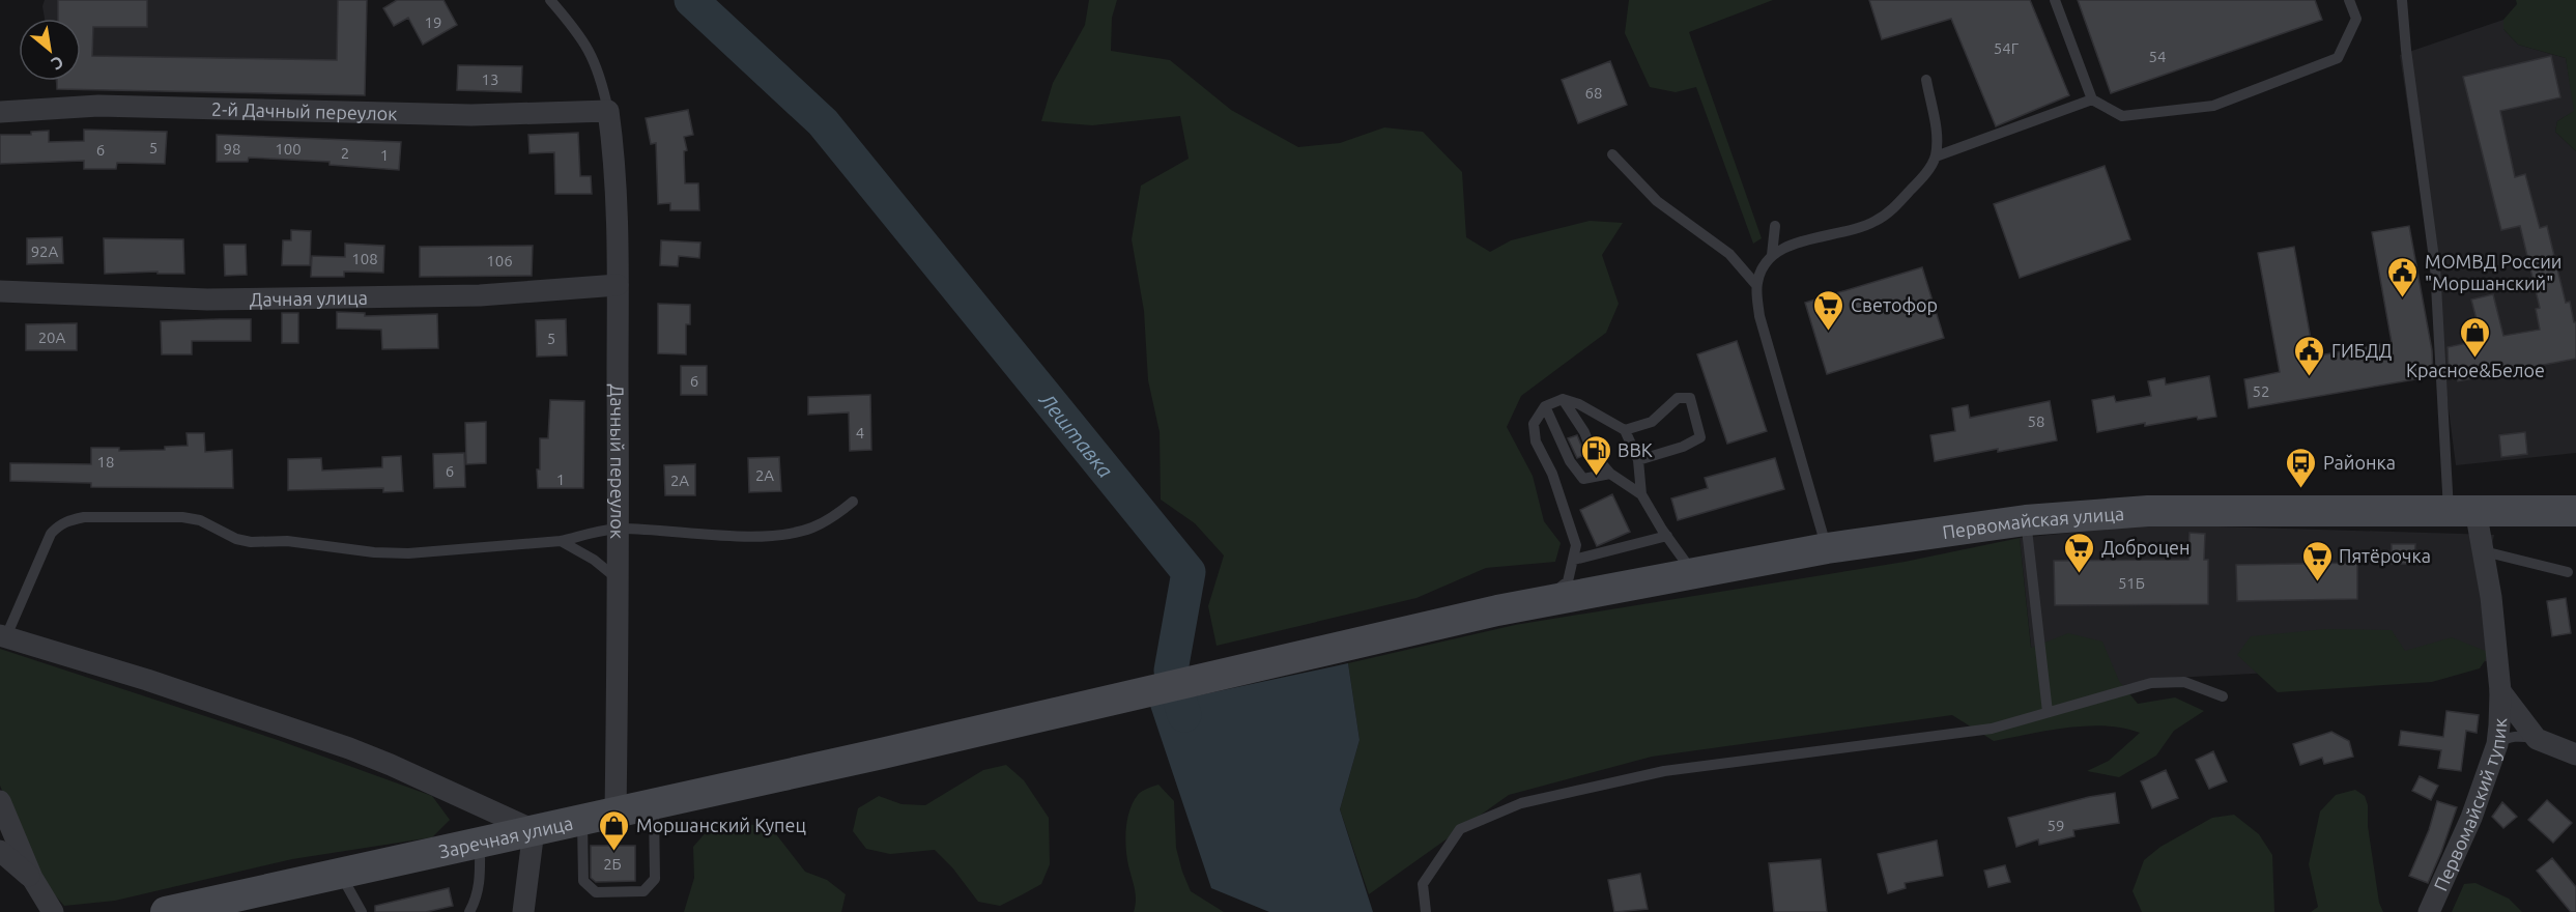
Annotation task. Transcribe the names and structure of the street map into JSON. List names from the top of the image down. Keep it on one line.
{"streets":{"main road":["Первомайская улица","Заречная улица"],"street":["2-й Дачный переулок","Дачная улица","Дачный переулок","Первомайский тупик"]},"crossings":[["2-й Дачный переулок","Дачный переулок"],["Дачная улица","Дачный переулок"],["Дачный переулок","Заречная улица"],["Первомайская улица","Первомайский тупик"],["Первомайская улица","Заречная улица"]],"water":["Лештавка"],"places":{"public building":["МОМВД России \"Моршанский\"","ГИБДД"],"supermarket":["Светофор","Доброцен","Пятёрочка"],"shop":["Красное&Белое","Моршанский Купец"],"fuel station":["ВВК"],"bus stop":["Районка"]},"house_numbers":["19","54Г","54","13","68","5","98","100","6","2","1","92А","108","106","20А","5","6","52","58","4","18","6","2А","1","2А","51Б","59","2Б"],"north":"bottom right"}
